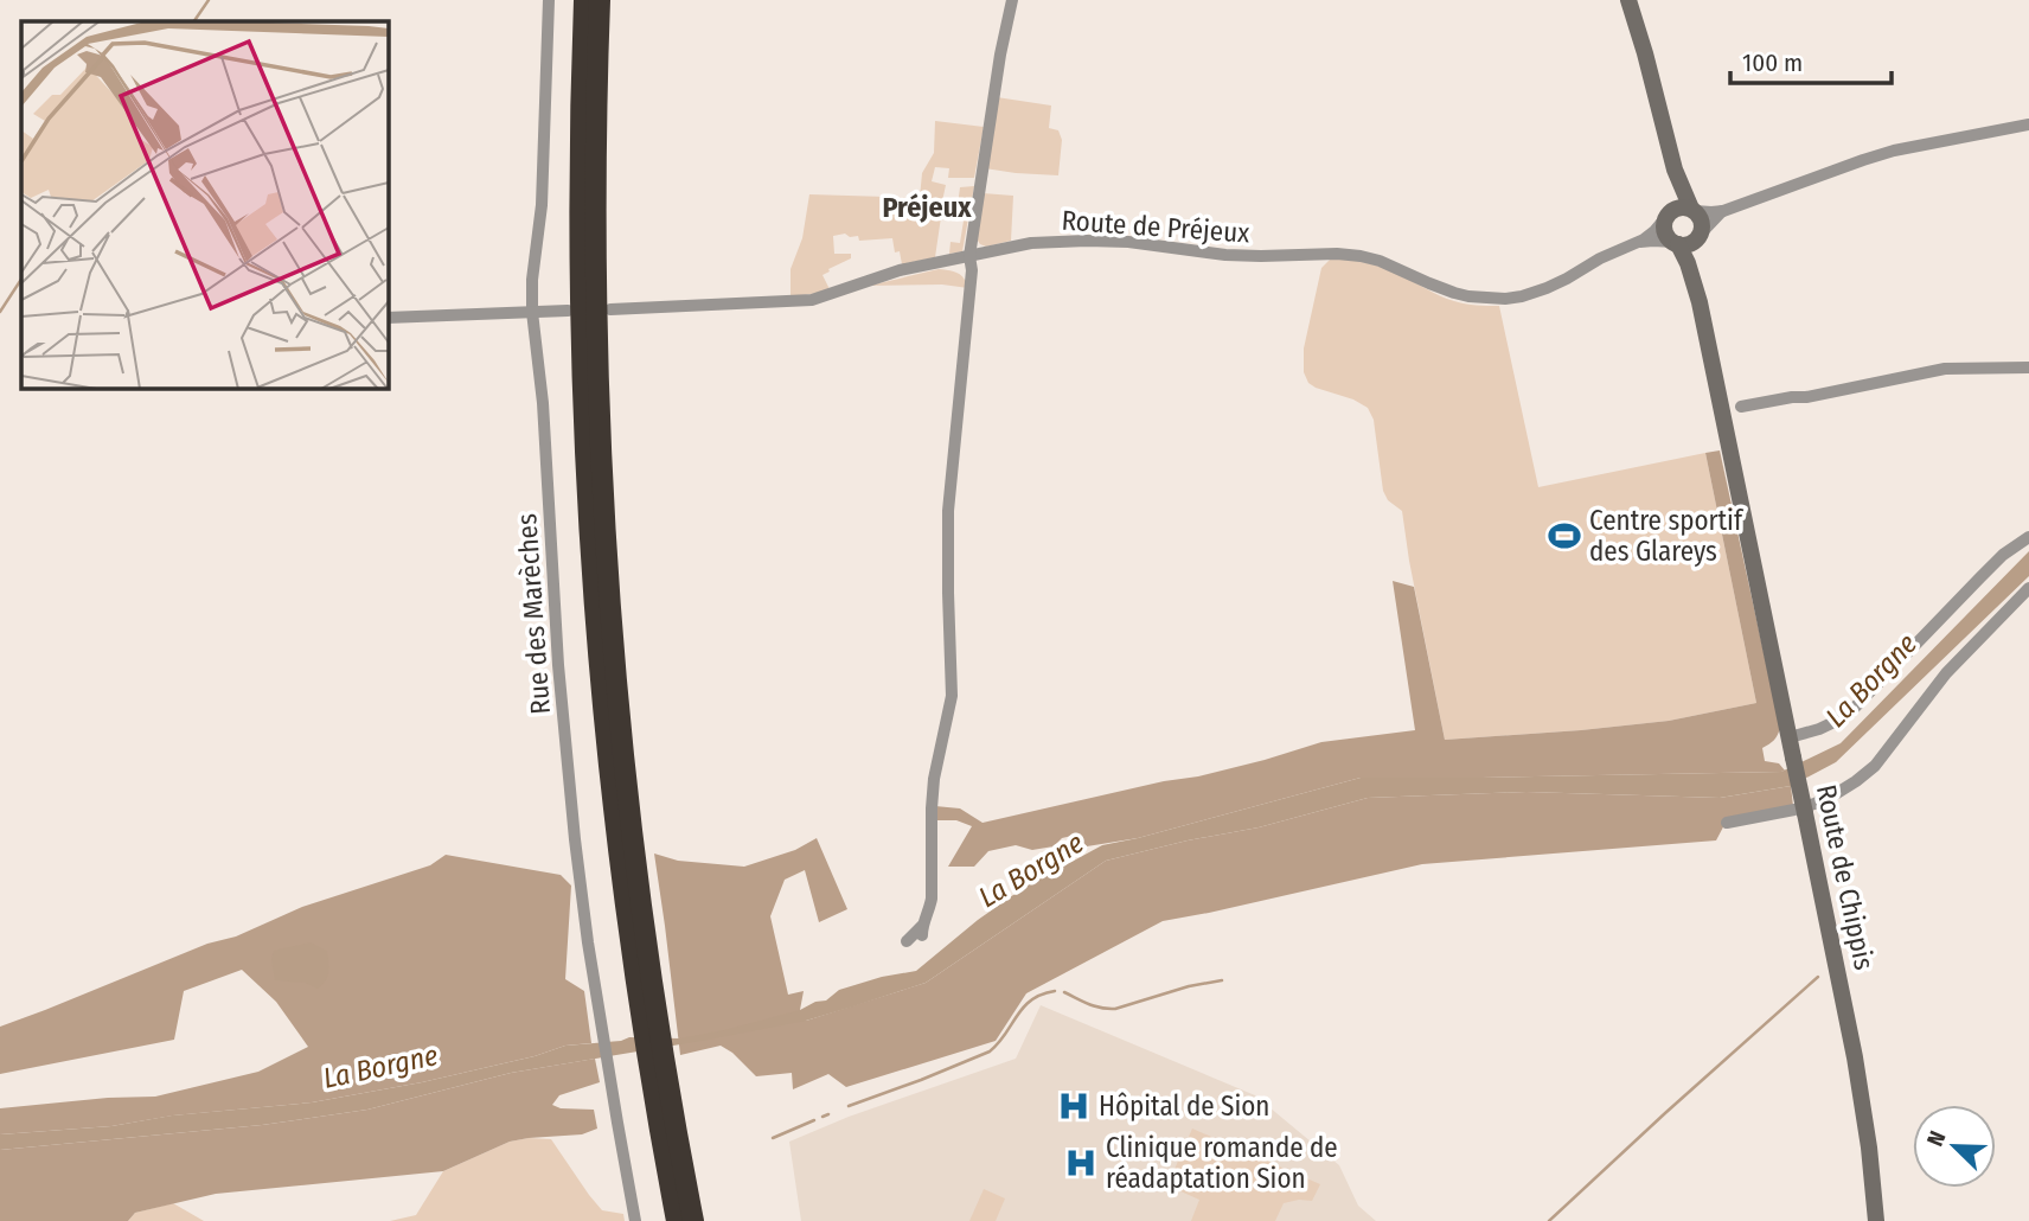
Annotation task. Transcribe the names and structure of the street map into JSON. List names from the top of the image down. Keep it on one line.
{"streets":{"street":["Route de Préjeux","Rue des Marèches","Route de Chippis"]},"crossings":[["Route de Préjeux","Route de Chippis"]],"districts":["Préjeux"],"water":["La Borgne"],"places":{"sports":["Centre sportif des Glareys"],"hospital":["Hôpital de Sion","Clinique romande de réadaptation Sion"]},"scale_bar":"100 m","north":"top left"}
